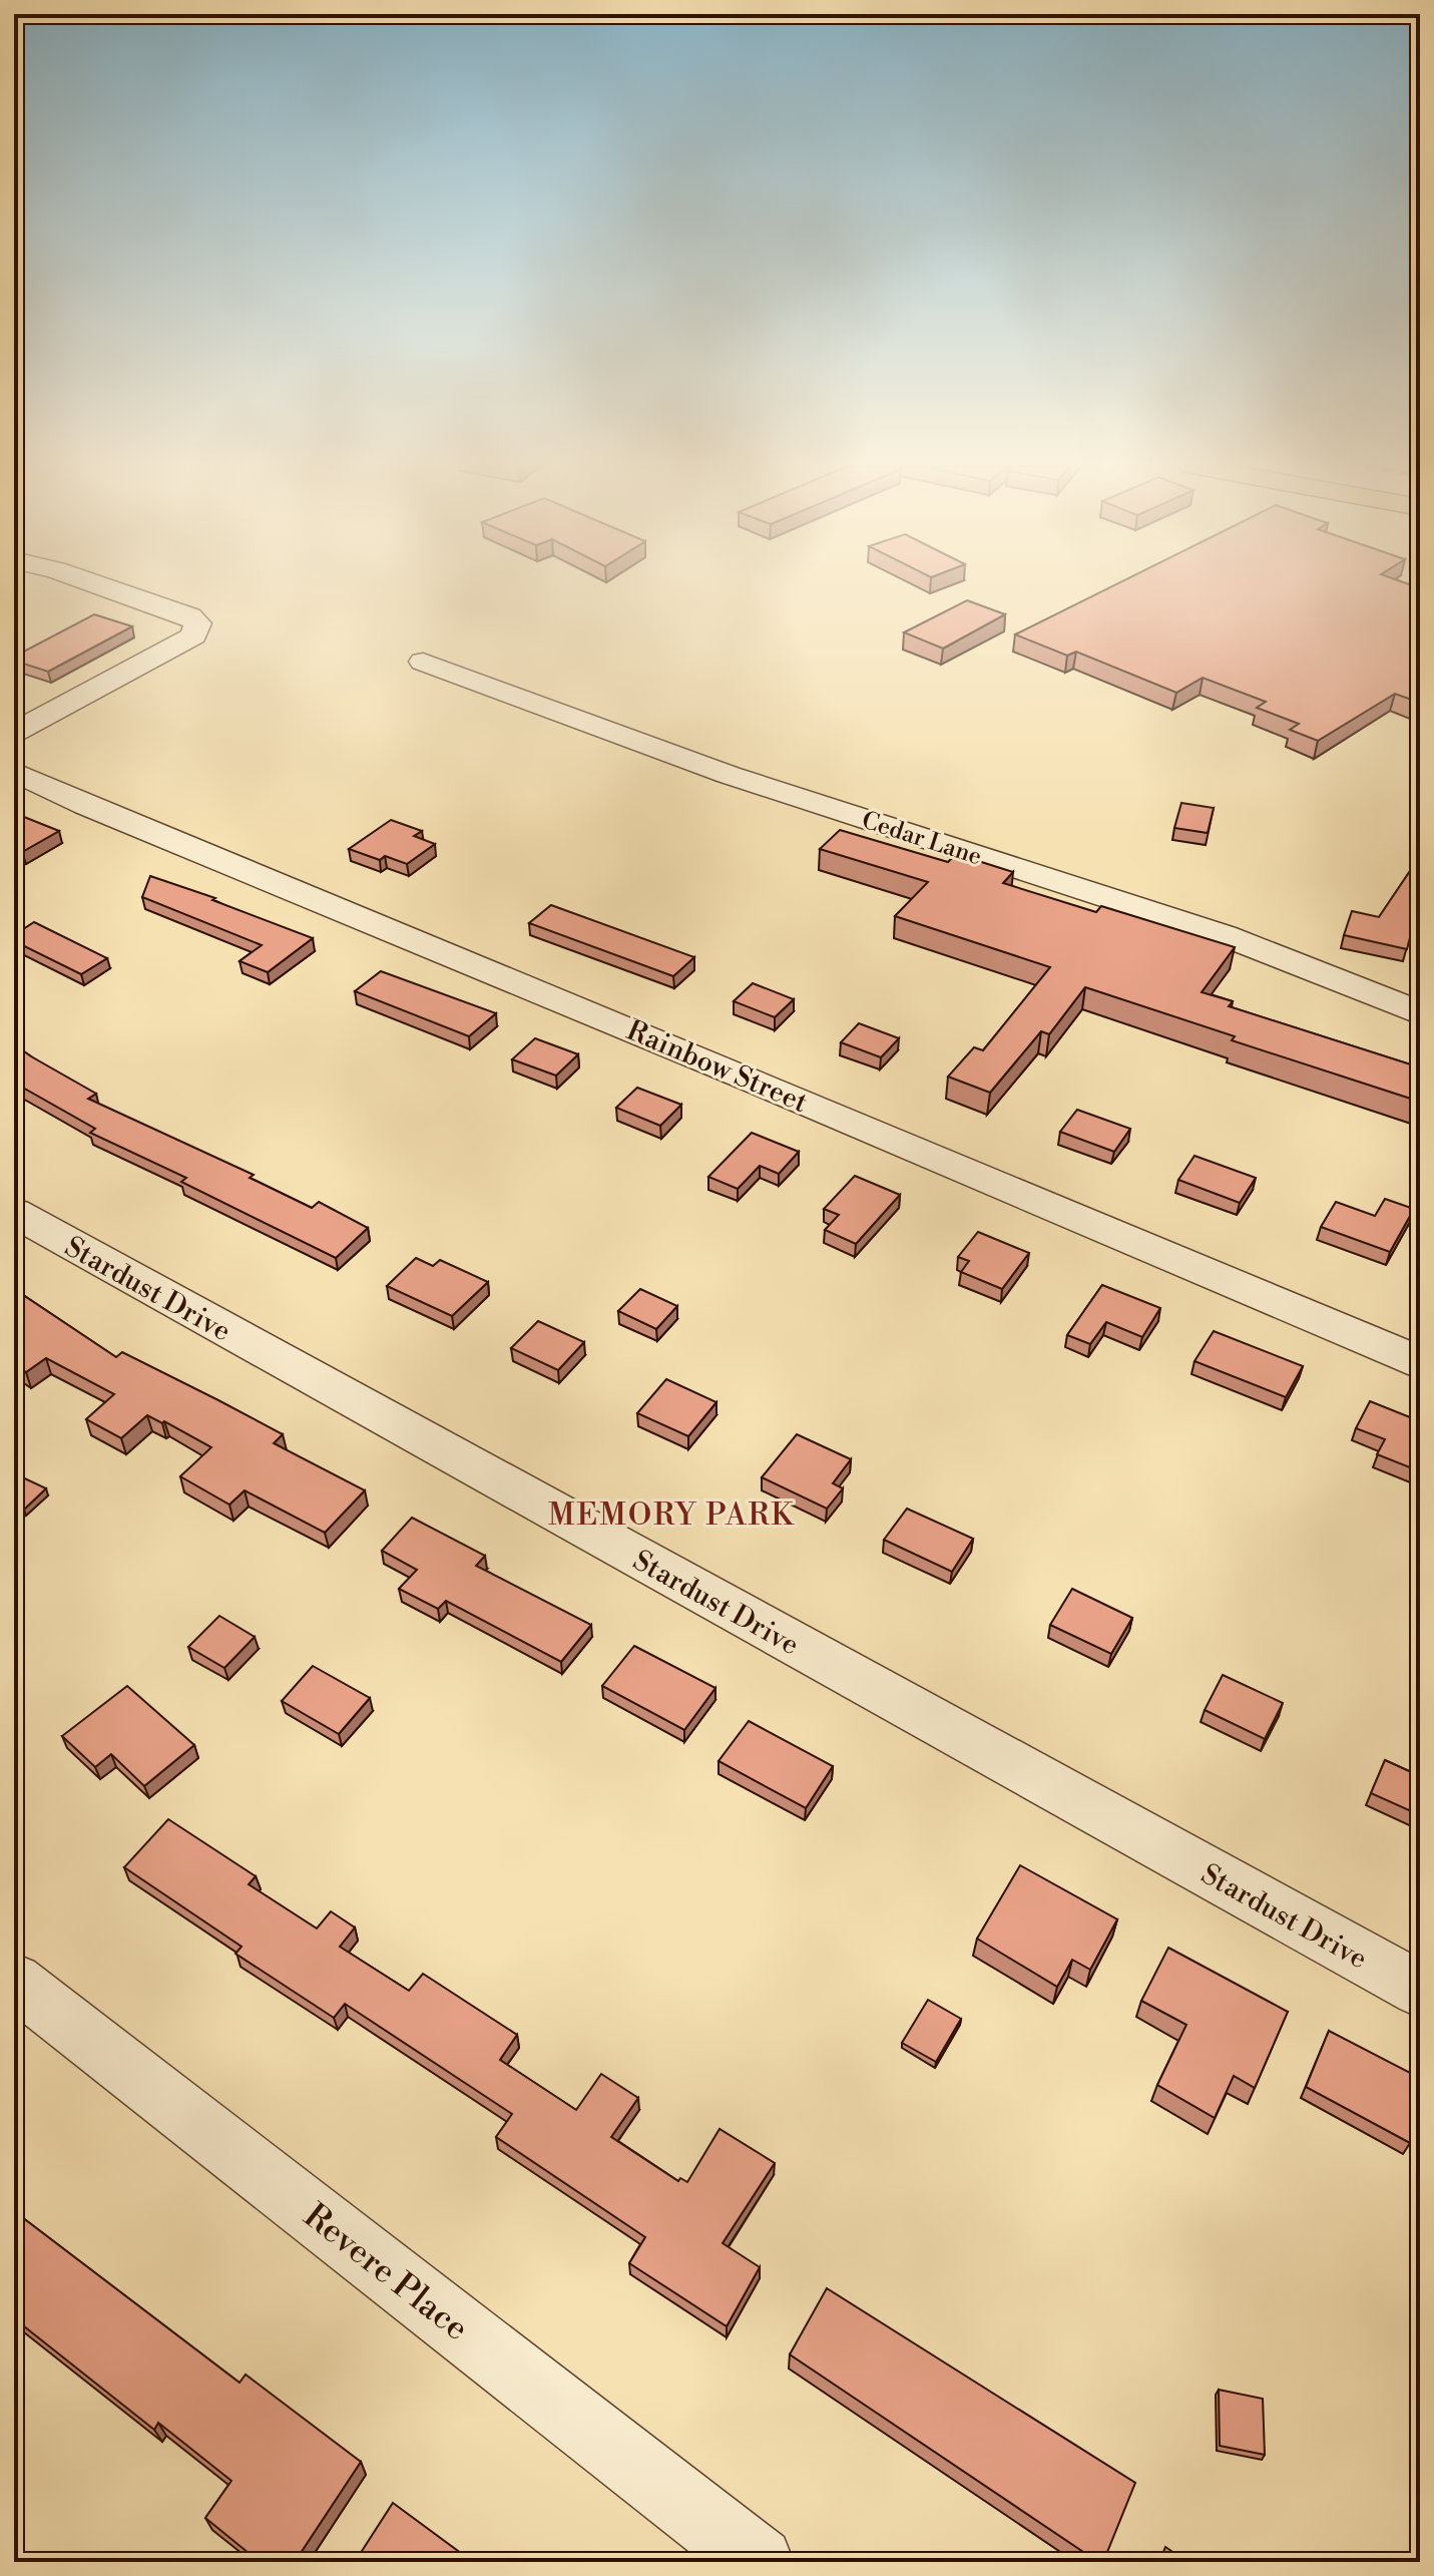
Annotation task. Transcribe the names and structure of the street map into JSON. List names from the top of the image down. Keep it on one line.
{"streets":{"street":["Cedar Lane","Rainbow Street","Stardust Drive","Revere Place"]},"districts":["MEMORY PARK"]}
